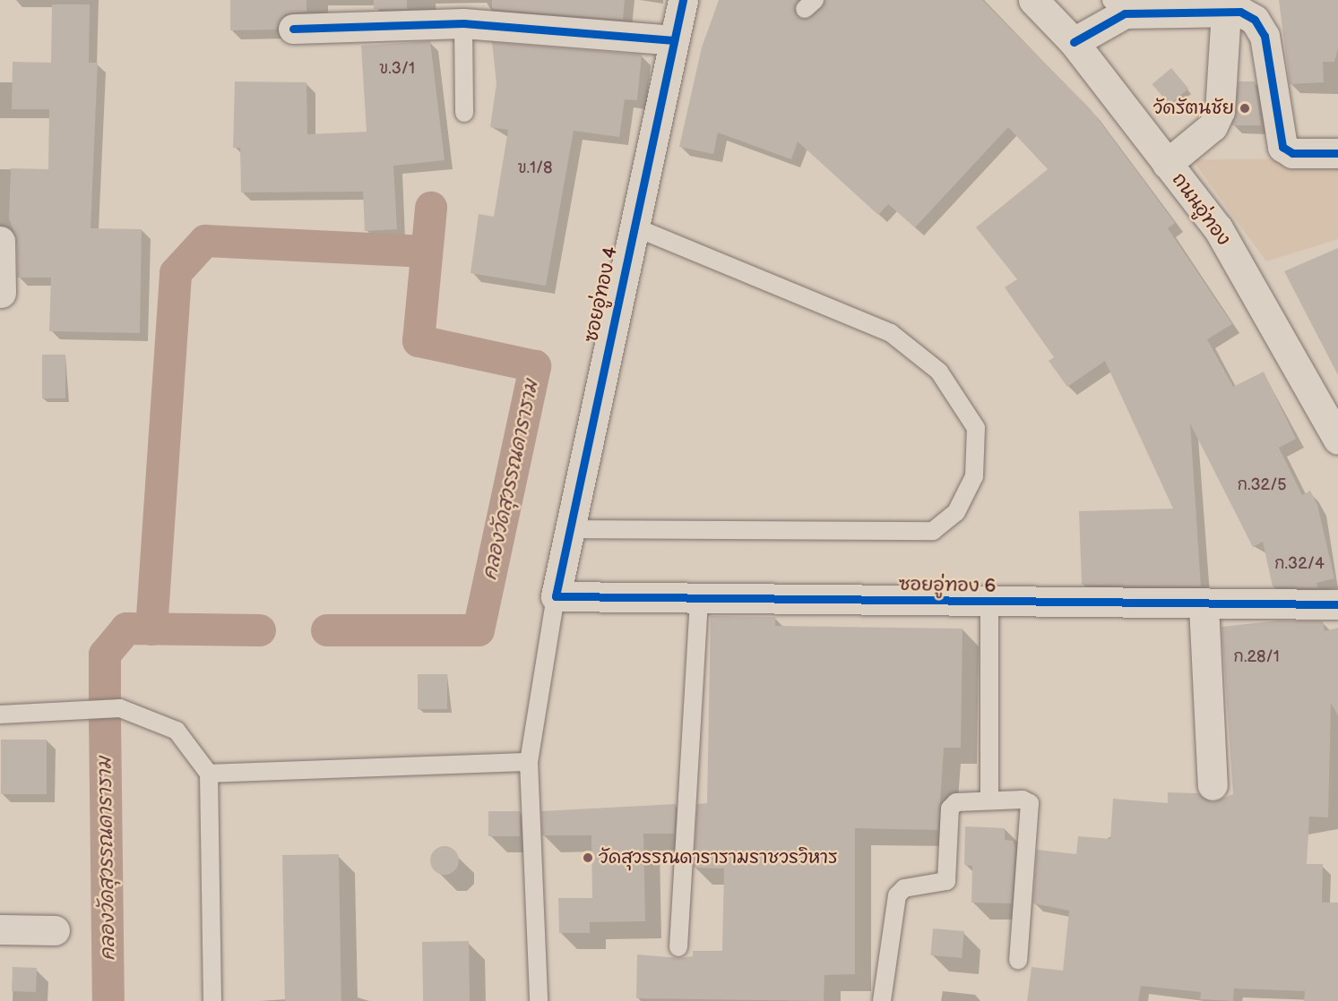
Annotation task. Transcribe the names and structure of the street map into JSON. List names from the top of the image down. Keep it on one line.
{"streets":{"street":["ถนนอู่ทอง","ซอยอู่ทอง 4","ซอยอู่ทอง 6"]},"crossings":[["ซอยอู่ทอง 4","ซอยอู่ทอง 6"]],"water":["คลองวัดสุวรรณดาราราม"],"places":["วัดรัตนชัย","วัดสุวรรณดารารามราชวรวิหาร"],"house_numbers":["ข.3/1","ข.1/8","ก.32/5","ก.32/4","ก.28/1"]}
